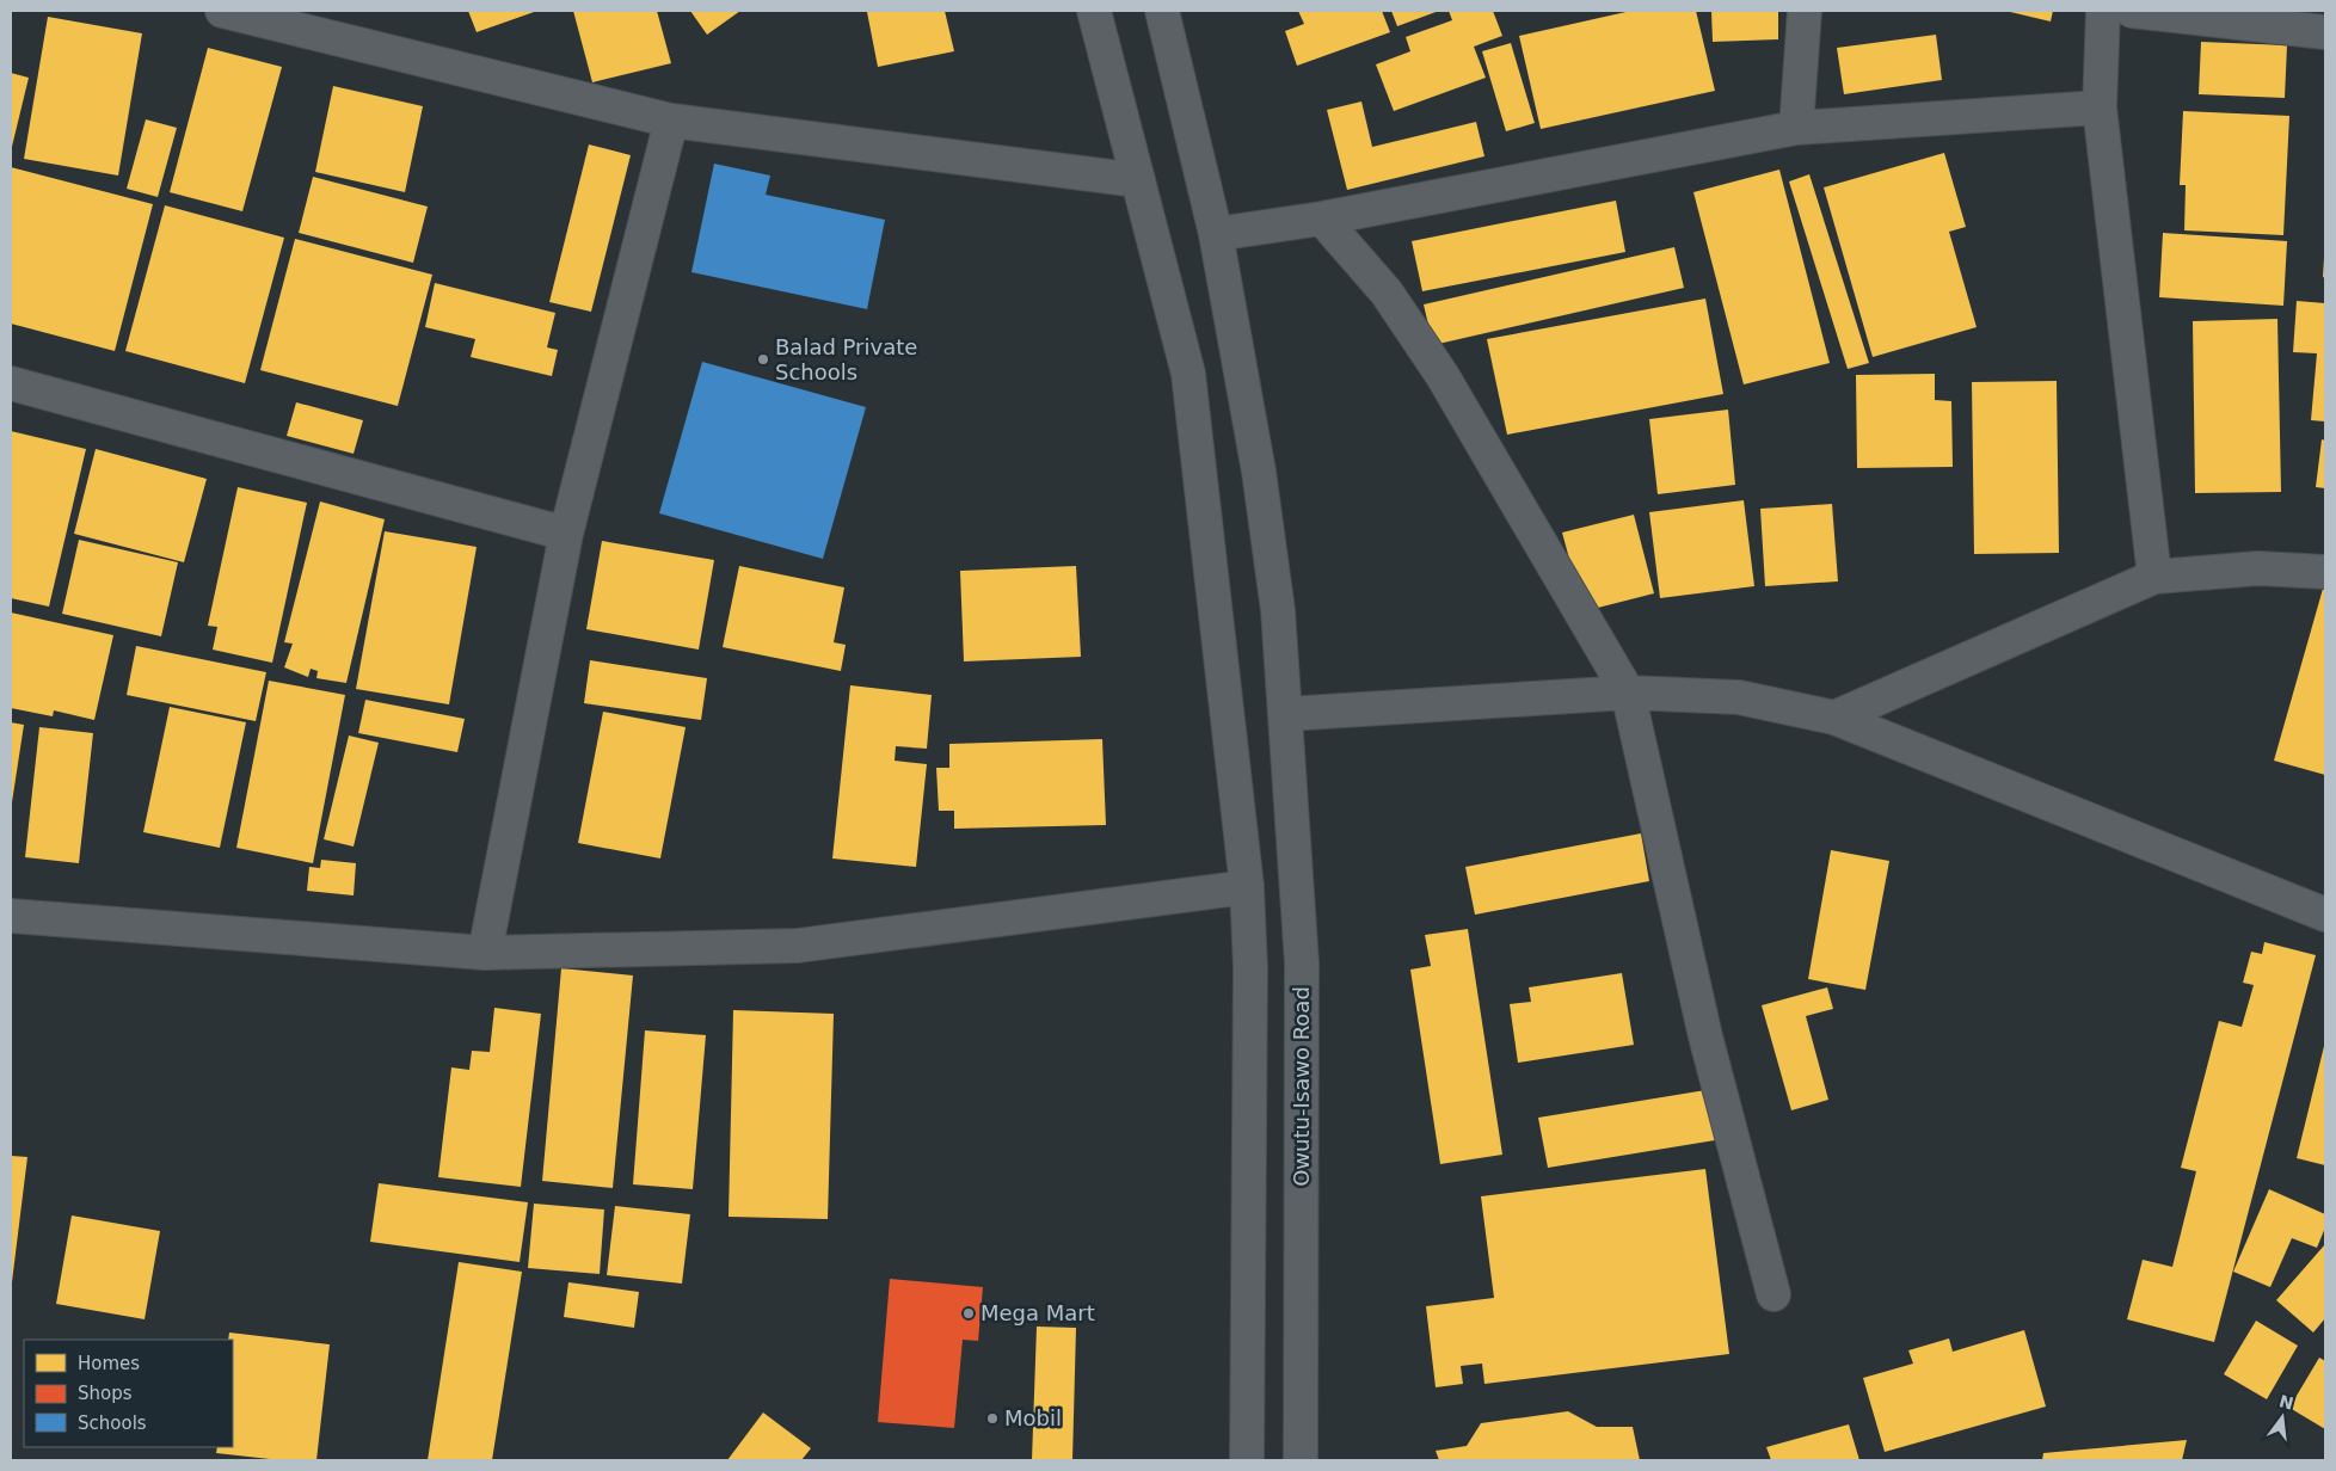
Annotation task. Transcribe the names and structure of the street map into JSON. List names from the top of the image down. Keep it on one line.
{"streets":{"street":["Owutu-Isawo Road"]},"places":["Balad Private Schools","Mega Mart","Mobil"],"legend":["Homes","Shops","Schools"],"north":"top"}
